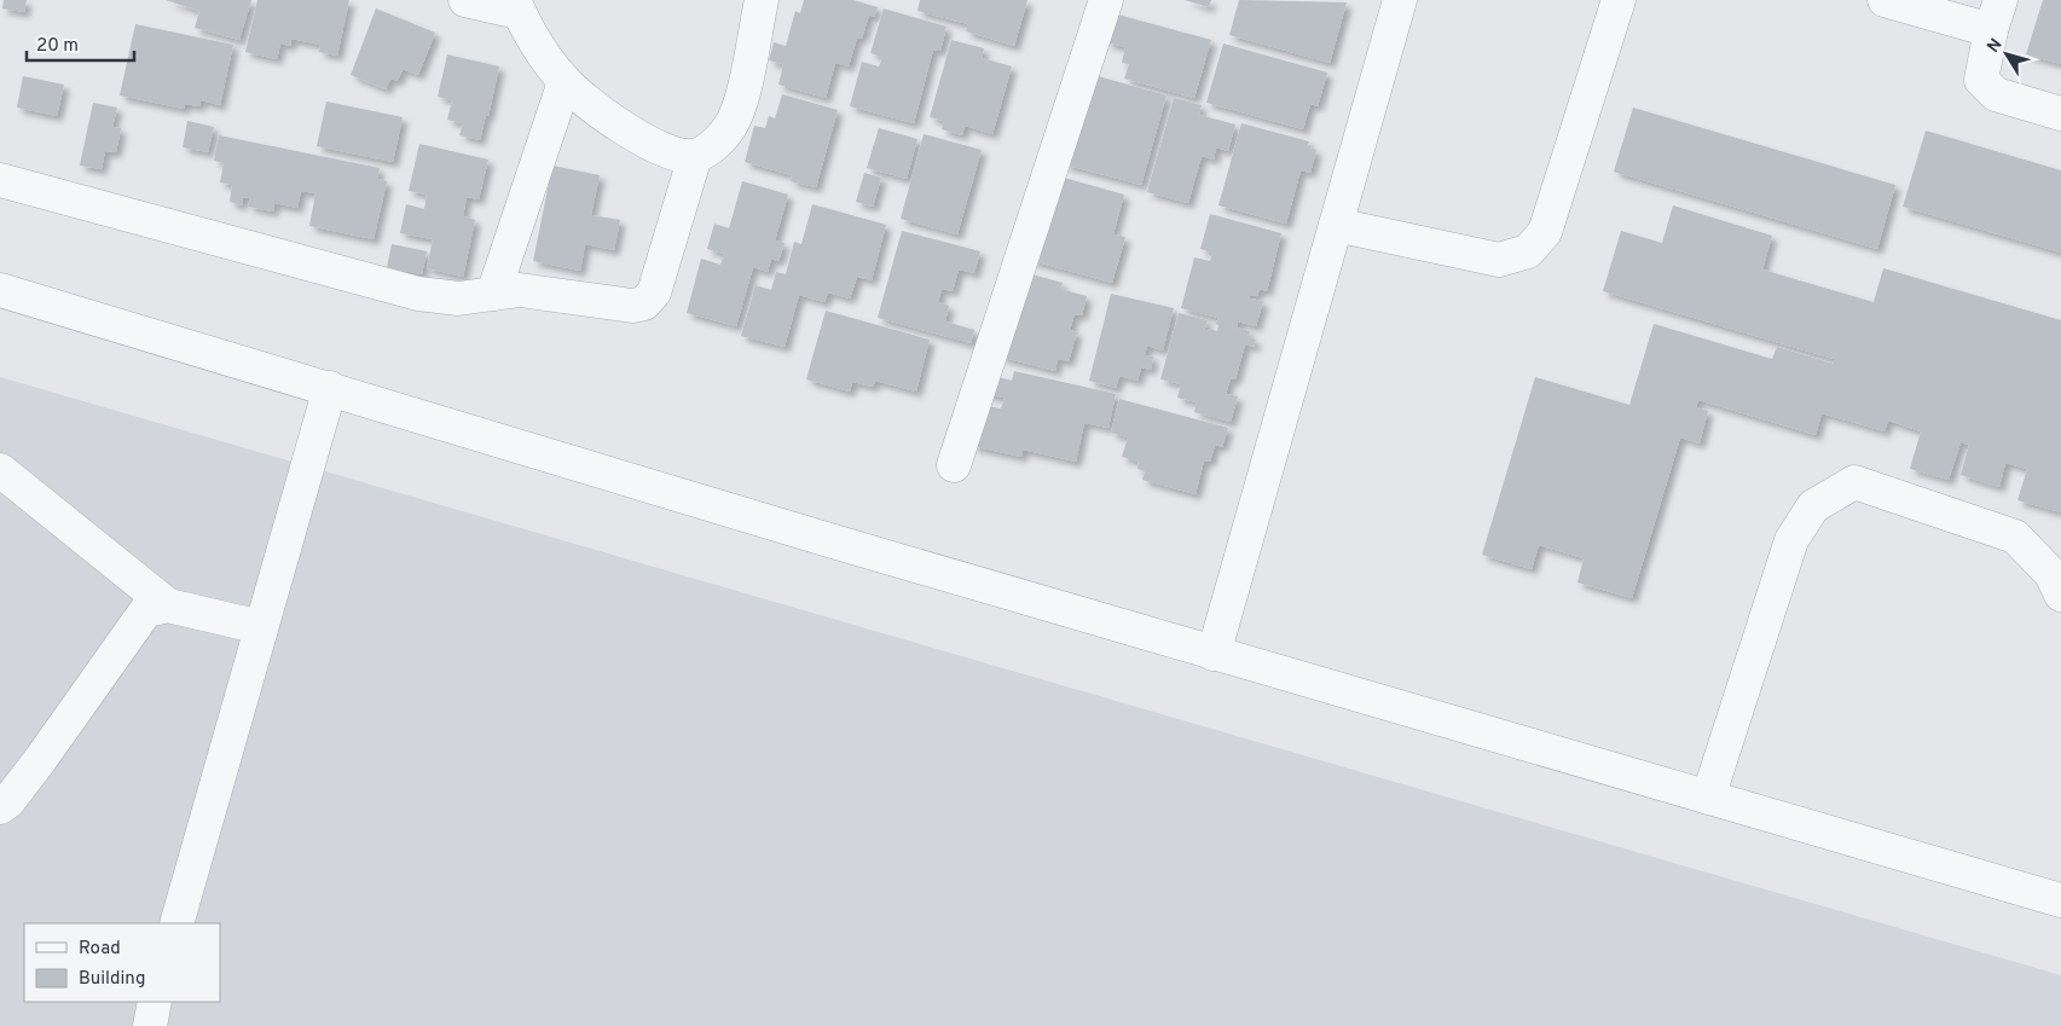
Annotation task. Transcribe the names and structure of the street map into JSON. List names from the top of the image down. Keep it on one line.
{"legend":["Road","Building"],"scale_bar":"20 m","north":"top left"}
